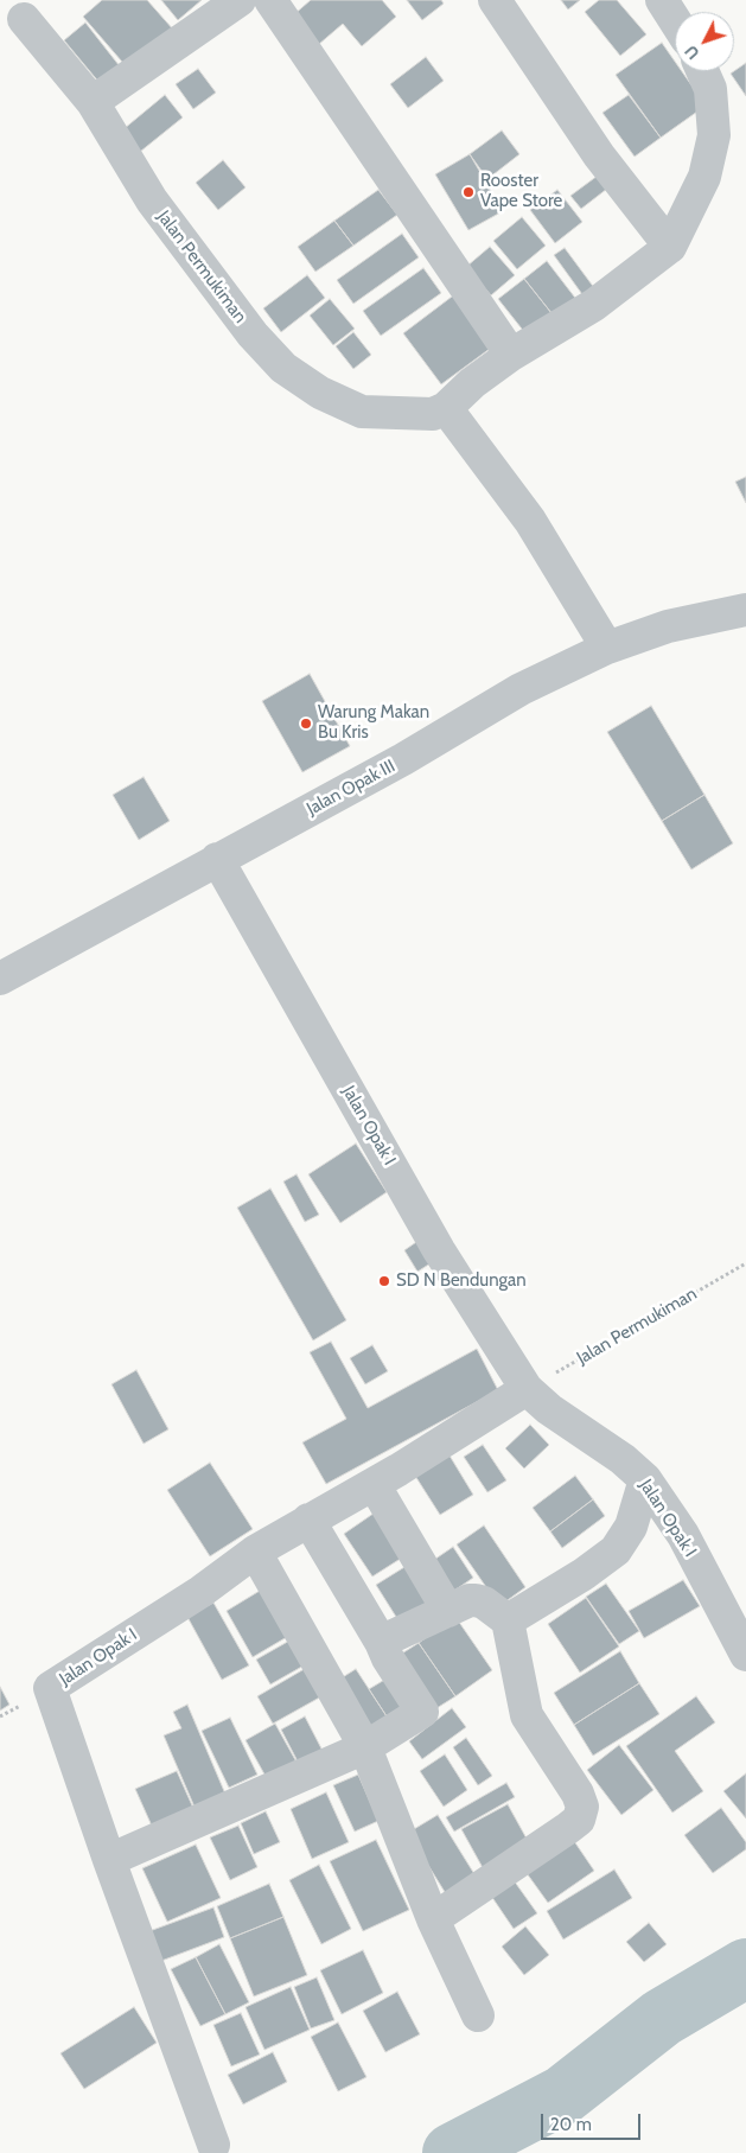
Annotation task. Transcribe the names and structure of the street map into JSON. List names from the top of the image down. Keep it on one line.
{"streets":{"street":["Jalan Permukiman","Jalan Opak III","Jalan Opak I"]},"crossings":[["Jalan Permukiman","Jalan Opak I"],["Jalan Opak III","Jalan Opak I"]],"places":["Rooster Vape Store","Warung Makan Bu Kris","SD N Bendungan"],"scale_bar":"20 m","north":"bottom left"}
